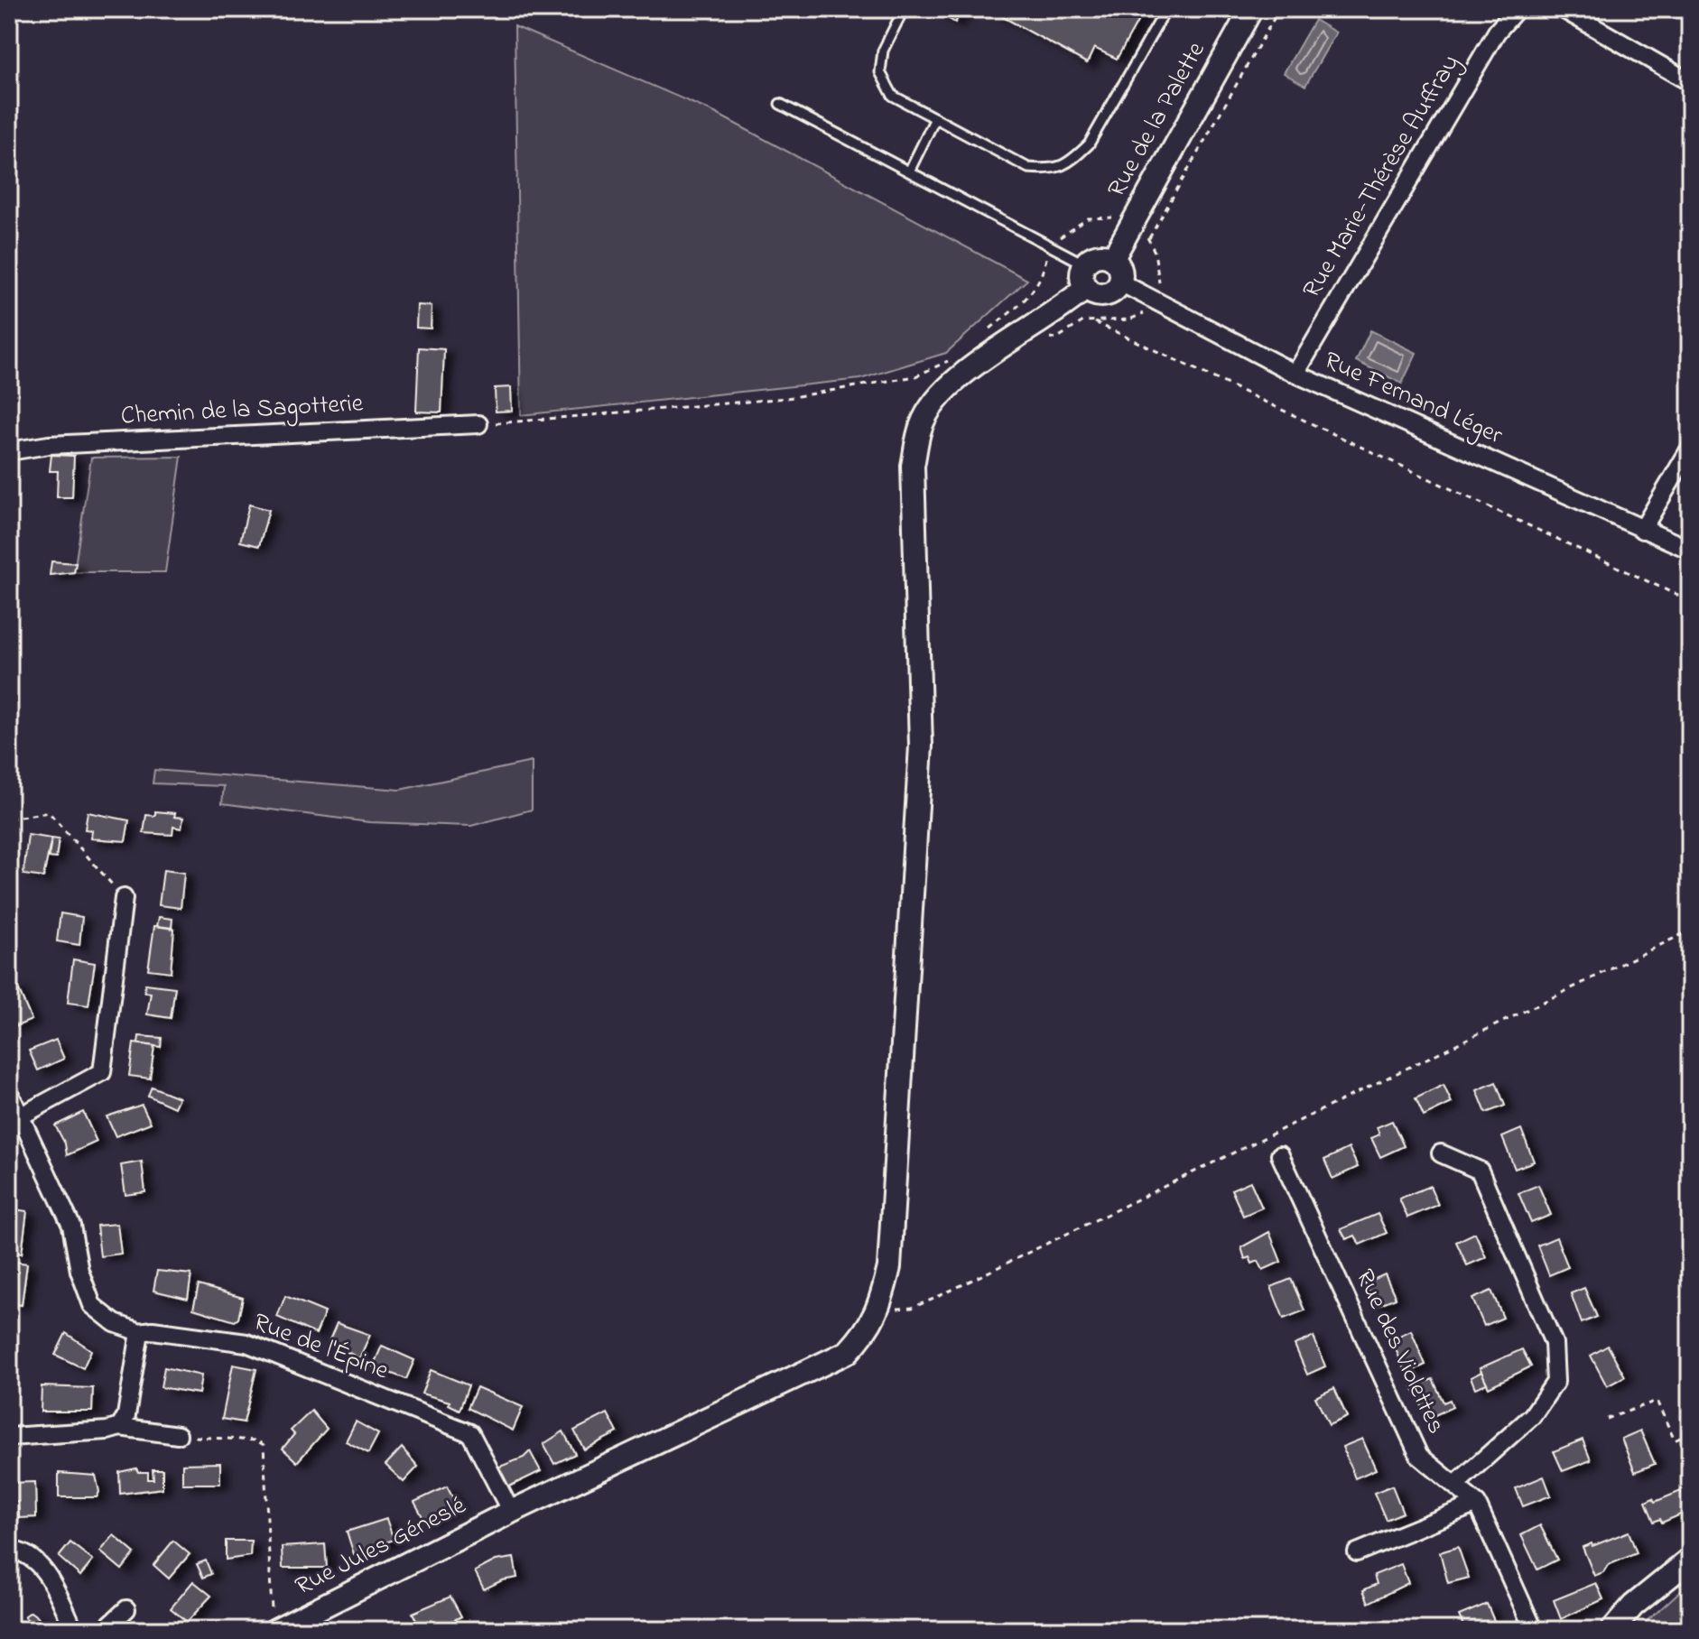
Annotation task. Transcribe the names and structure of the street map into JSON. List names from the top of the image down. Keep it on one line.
{"streets":{"street":["Rue de la Palette","Rue Marie-Thérèse Auffray","Rue Fernand Léger","Chemin de la Sagotterie","Rue de l'Épine","Rue des Violettes","Rue Jules Géneslé"]},"crossings":[["Rue de la Palette","Rue Fernand Léger"],["Rue Marie-Thérèse Auffray","Rue Fernand Léger"],["Rue de l'Épine","Rue Jules Géneslé"]]}
